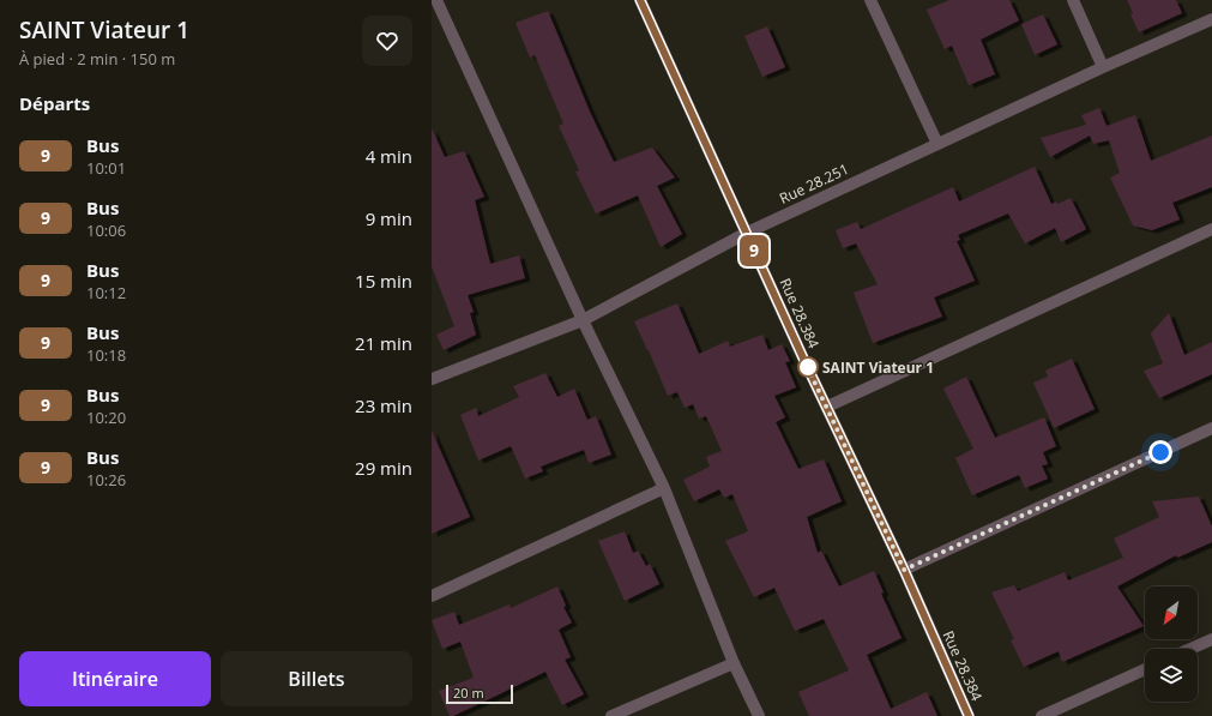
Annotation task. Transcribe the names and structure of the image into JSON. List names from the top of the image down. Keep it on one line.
{"streets":{"street":["Rue 28.251","Rue 28.384"]},"crossings":[["Rue 28.251","Rue 28.384"]],"places":["SAINT Viateur 1"],"lines":["bus line 9"],"scale_bar":"20 m","north":"bottom left","page":{"heading":[["SAINT Viateur 1","À pied · 2 min · 150 m"],"Départs"],"on_map":"9","list":[{"mark":"9","name":"Bus","note":"10:01","value":"4 min"},{"mark":"9","name":"Bus","note":"10:06","value":"9 min"},{"mark":"9","name":"Bus","note":"10:12","value":"15 min"},{"mark":"9","name":"Bus","note":"10:18","value":"21 min"},{"mark":"9","name":"Bus","note":"10:20","value":"23 min"},{"mark":"9","name":"Bus","note":"10:26","value":"29 min"}],"buttons":["Itinéraire","Billets"],"scale":"20 m"}}
